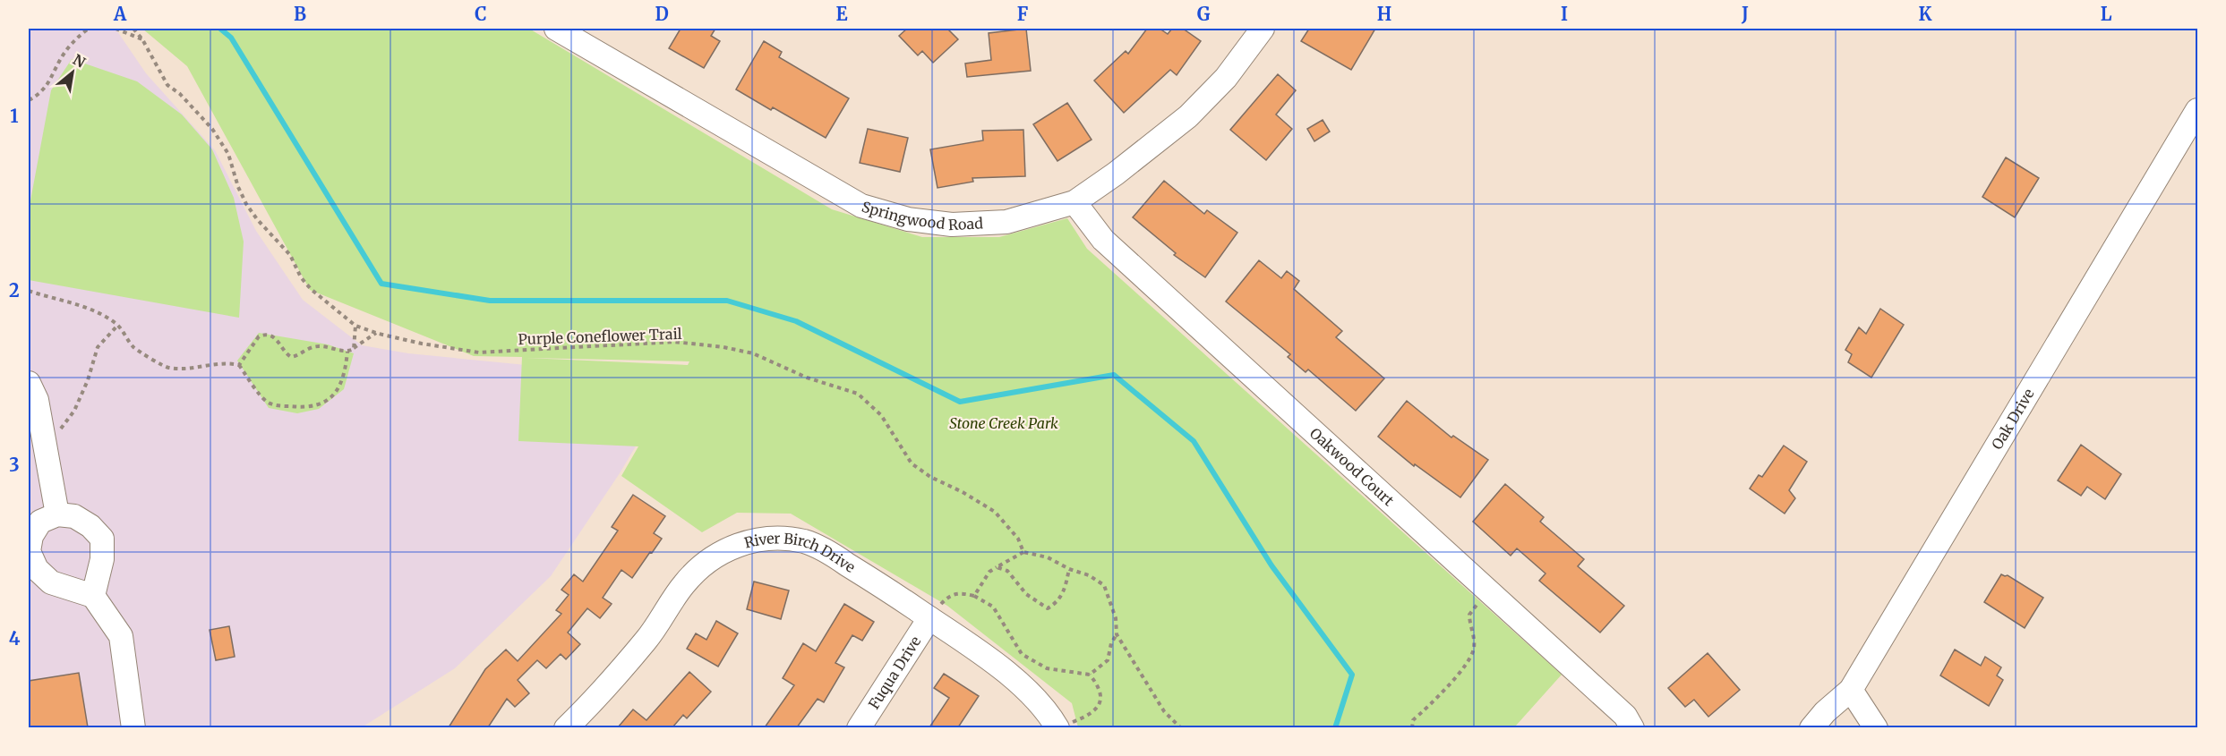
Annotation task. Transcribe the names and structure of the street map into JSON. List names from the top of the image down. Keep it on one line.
{"streets":{"street":["Springwood Road","Oak Drive","Oakwood Court","River Birch Drive","Fuqua Drive"],"path":["Purple Coneflower Trail"]},"crossings":[["Springwood Road","Oakwood Court"],["River Birch Drive","Fuqua Drive"]],"parks":["Stone Creek Park"],"north":"top right","grid":{"columns":["A","B","C","D","E","F","G","H","I","J","K","L"],"rows":["1","2","3","4"]}}
